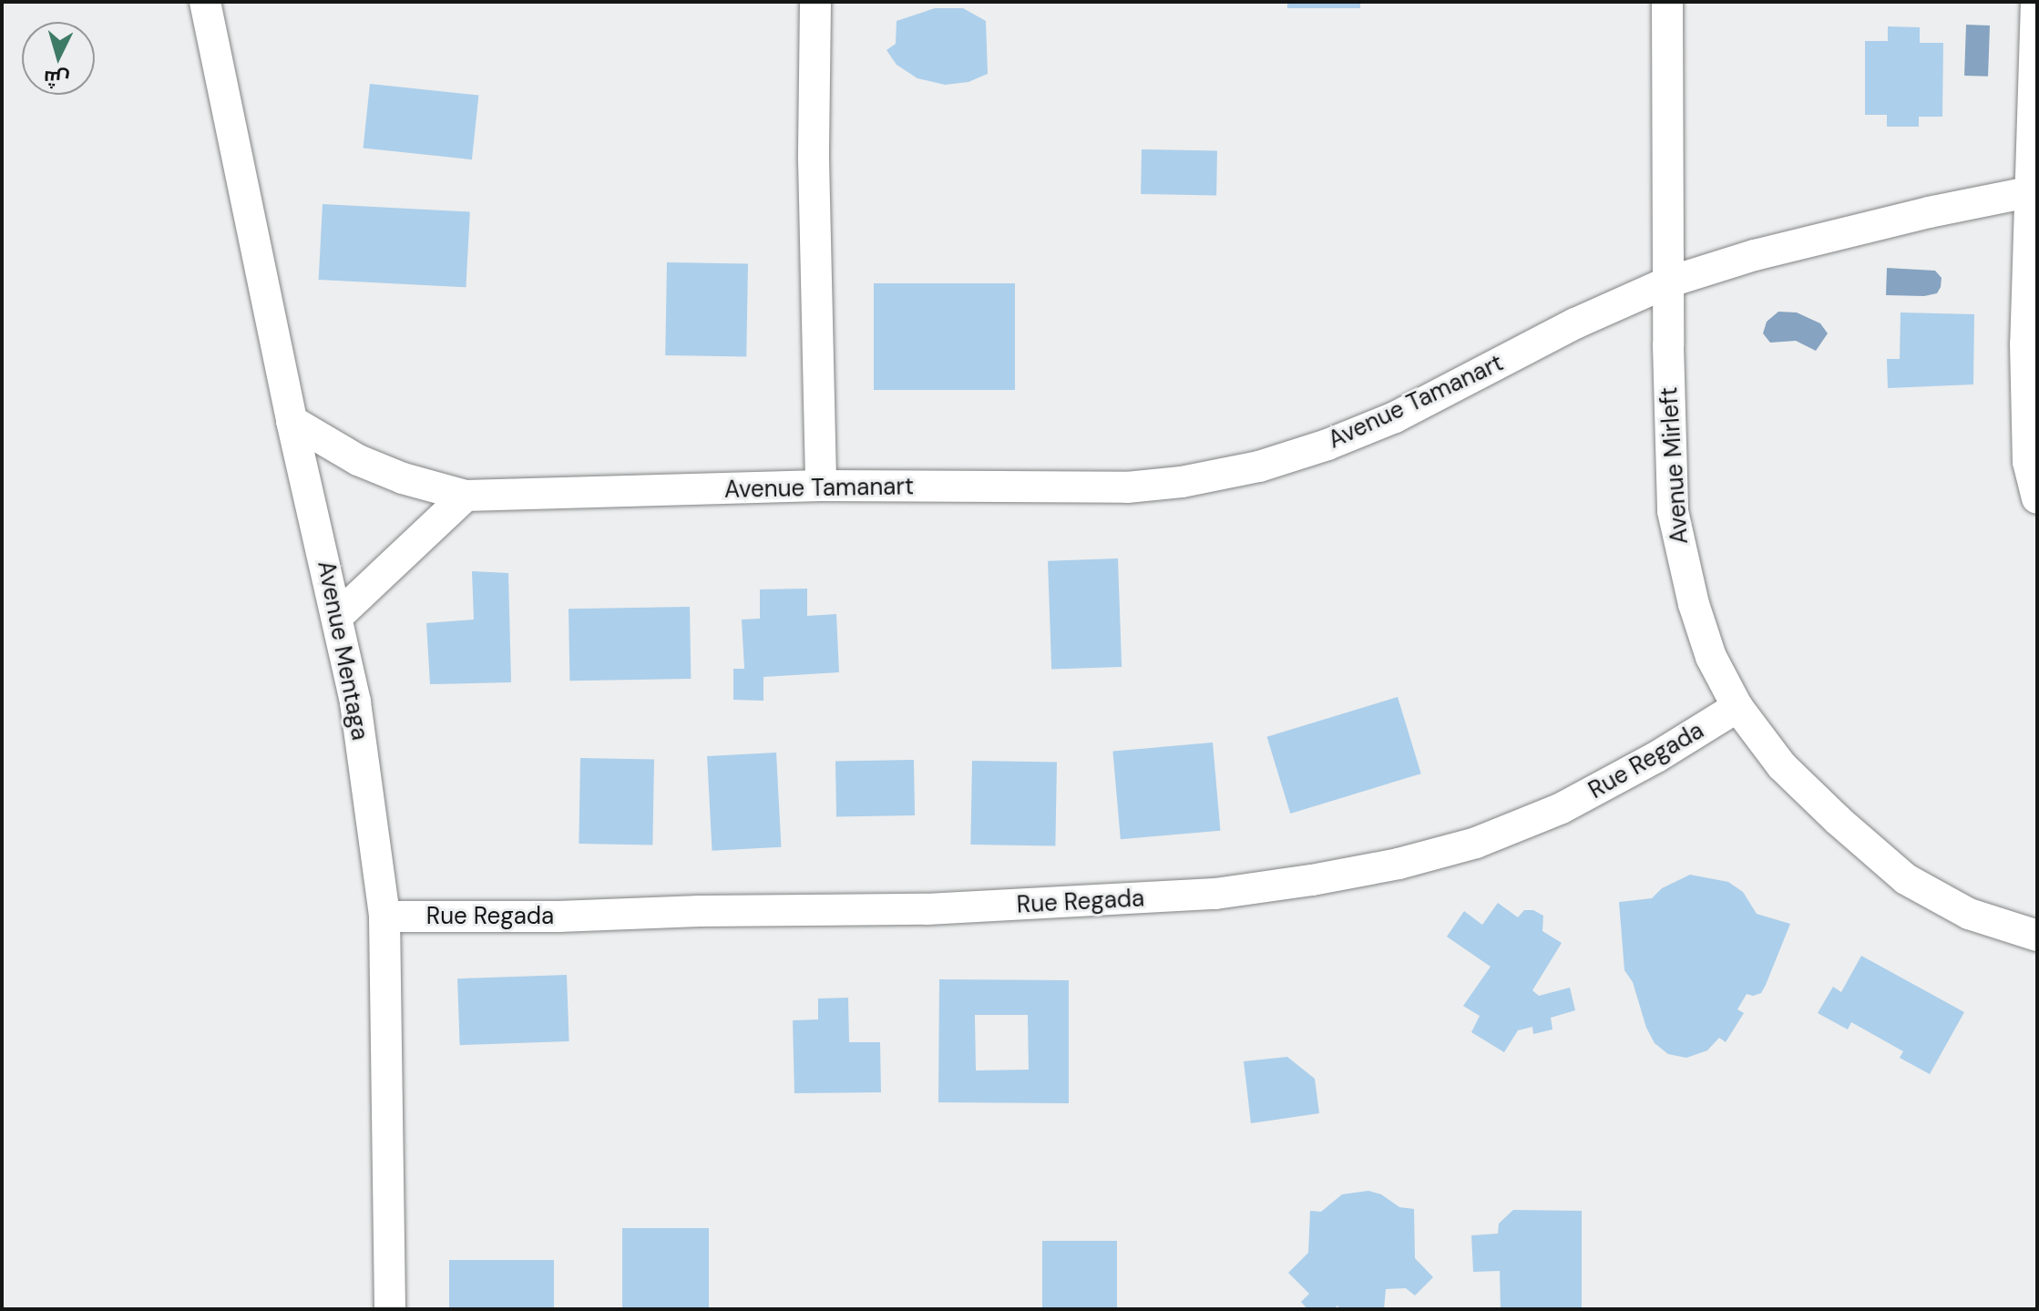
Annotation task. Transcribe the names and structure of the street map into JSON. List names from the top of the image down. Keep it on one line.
{"streets":{"street":["Avenue Tamanart","Avenue Mirleft","Avenue Mentaga","Rue Regada"]},"crossings":[["Avenue Tamanart","Avenue Mirleft"],["Avenue Tamanart","Avenue Mentaga"],["Avenue Mirleft","Rue Regada"],["Avenue Mentaga","Rue Regada"]],"north":"bottom"}
